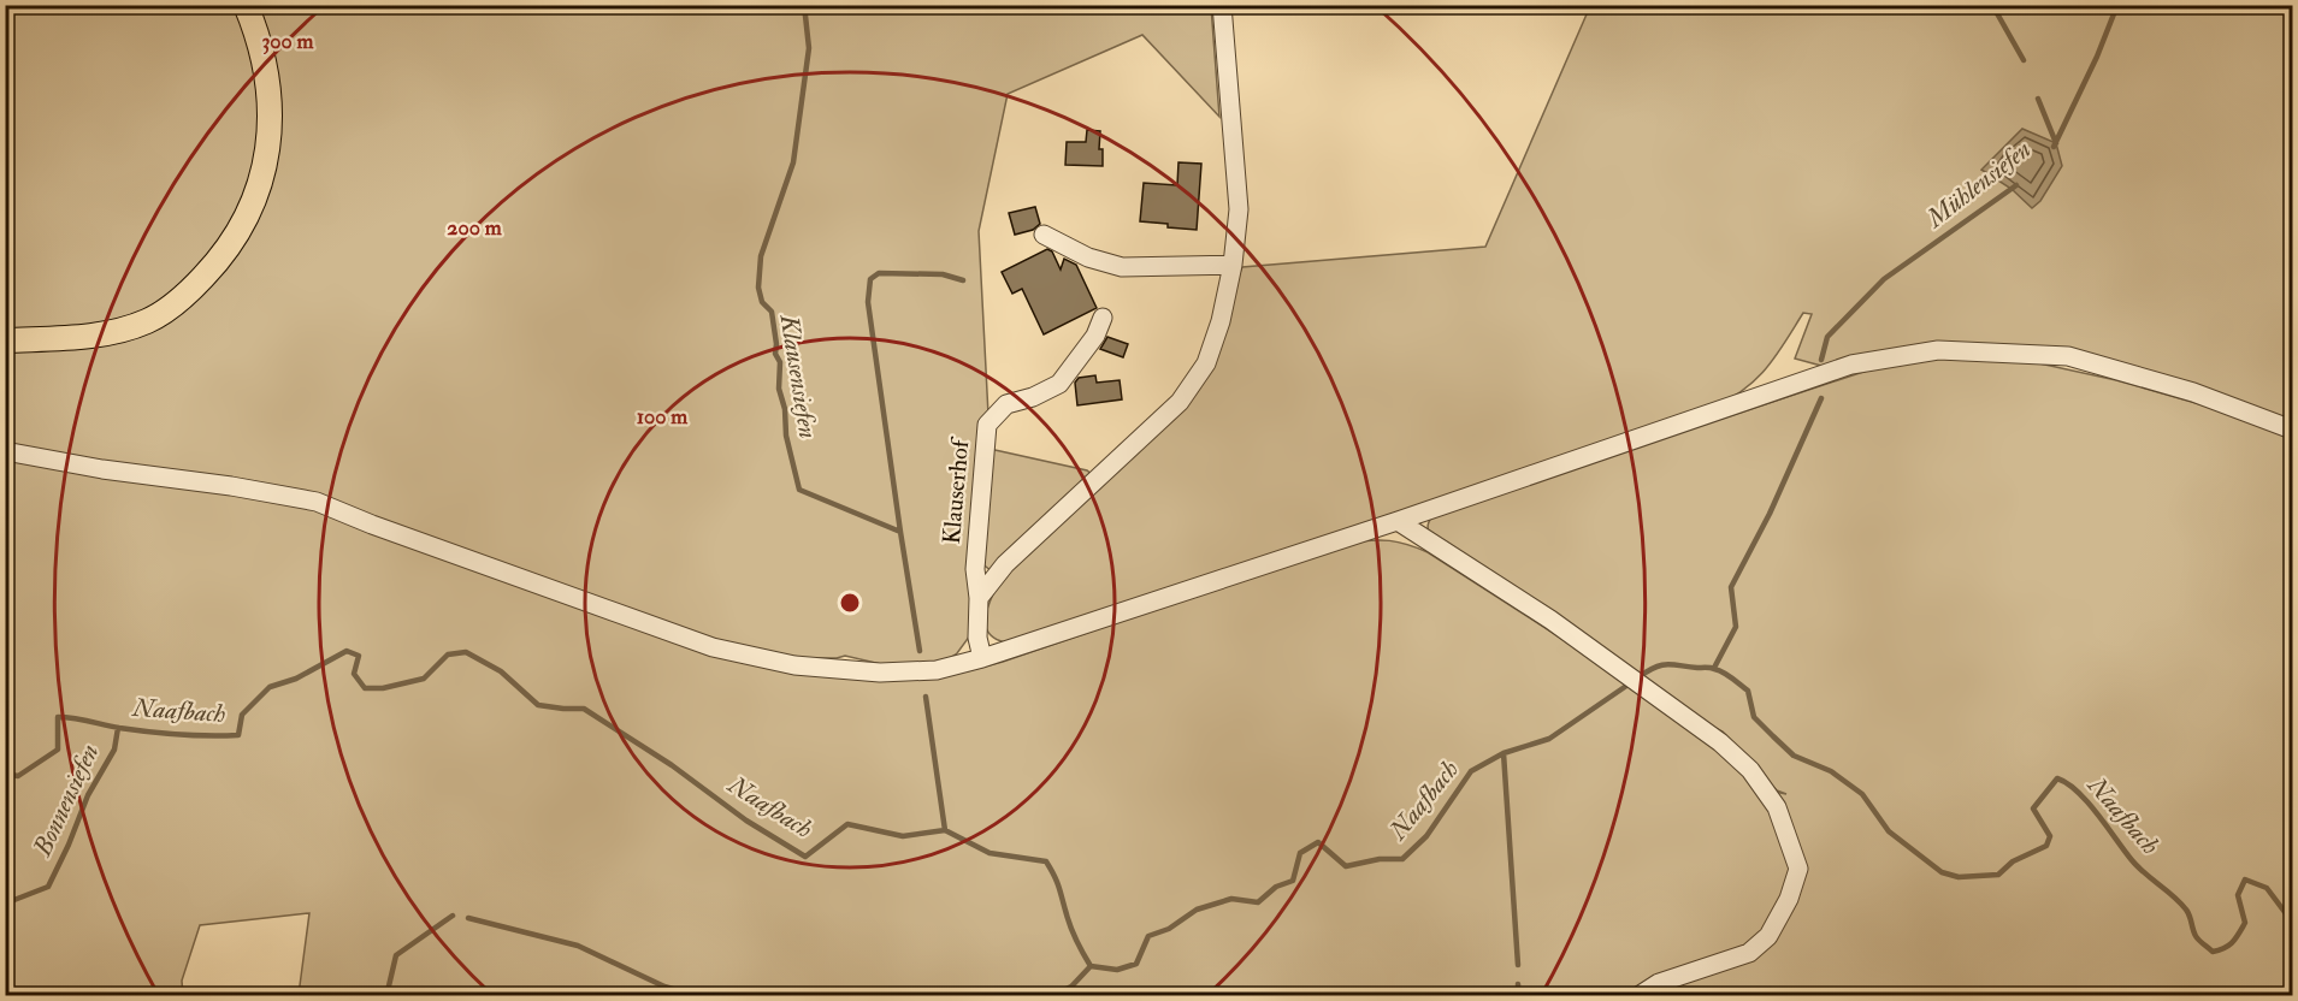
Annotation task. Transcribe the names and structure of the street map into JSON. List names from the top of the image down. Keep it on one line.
{"streets":{"street":["Klauserhof"]},"water":["Mühlensiefen","Klausensiefen","Naafbach","Bonnensiefen"],"rings":["300 m","200 m","100 m"]}
